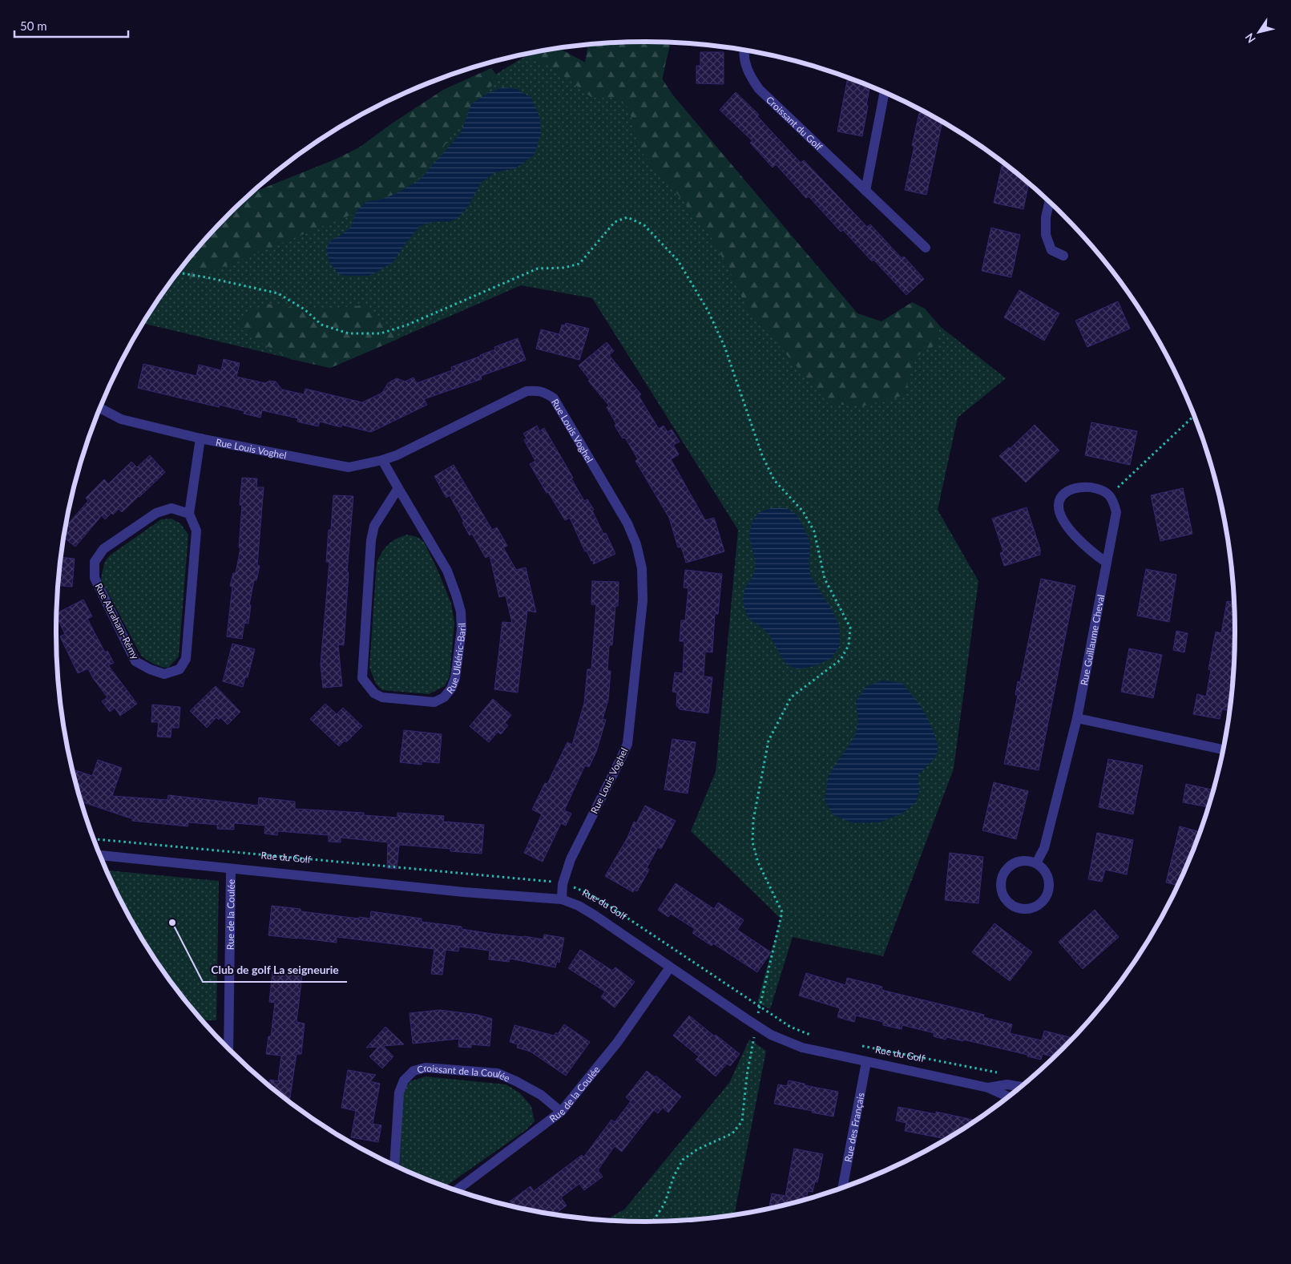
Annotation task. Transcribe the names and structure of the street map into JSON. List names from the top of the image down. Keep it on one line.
{"streets":{"street":["Croissant du Golf","Rue Louis Voghel","Rue Abraham-Rémy","Rue Guillaume Cheval","Rue Uldéric-Baril","Rue du Golf","Rue de la Coulée","Croissant de la Coulée","Rue des Français"]},"crossings":[["Rue Louis Voghel","Rue Abraham-Rémy"],["Rue Louis Voghel","Rue Uldéric-Baril"],["Rue Louis Voghel","Rue du Golf"],["Rue du Golf","Rue de la Coulée"],["Rue du Golf","Rue des Français"],["Rue de la Coulée","Croissant de la Coulée"]],"places":["Club de golf La seigneurie"],"scale_bar":"50 m","north":"bottom left"}
